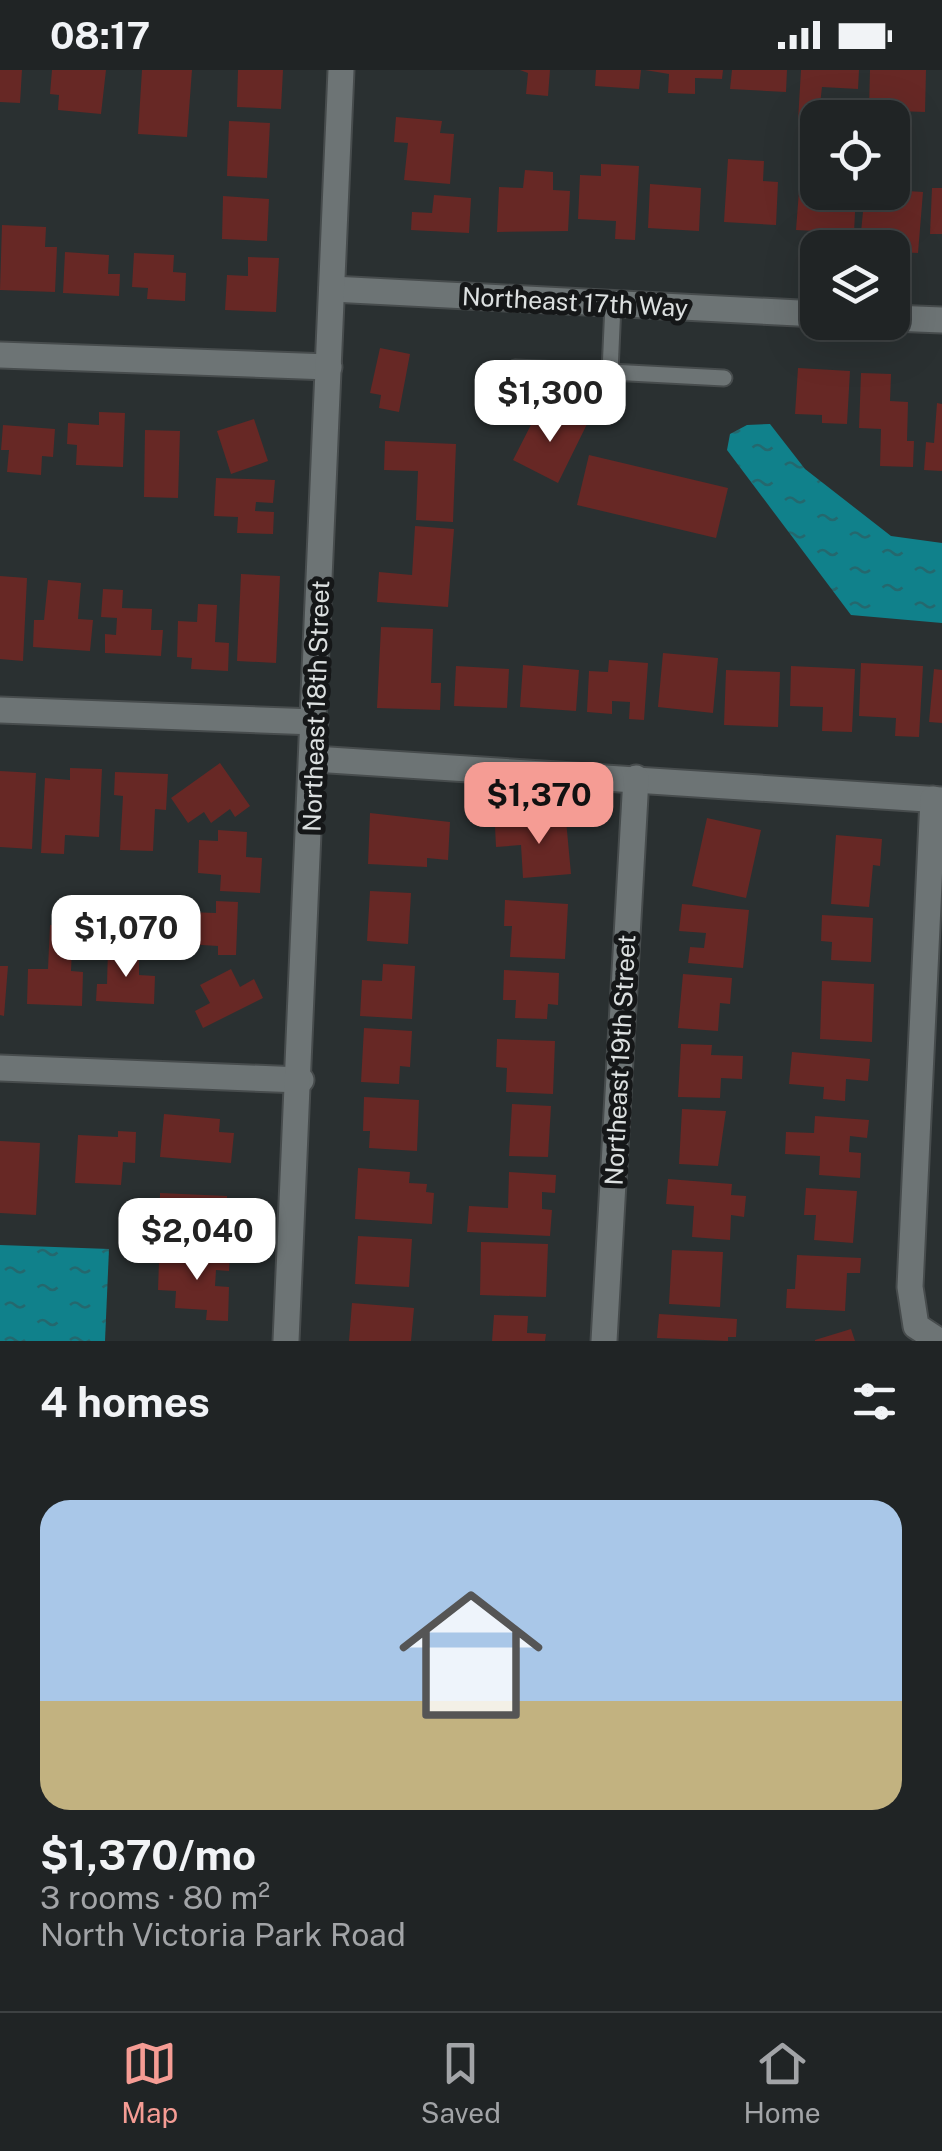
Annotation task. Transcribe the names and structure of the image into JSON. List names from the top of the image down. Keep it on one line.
{"streets":{"street":["Northeast 17th Way","Northeast 18th Street","Northeast 19th Street"]},"crossings":[["Northeast 17th Way","Northeast 18th Street"]],"page":{"status":"08:17","price":["$1,300","$1,370","$1,070","$2,040"],"heading":"4 homes","list":[{"name":"$1,370/mo","note":"3 rooms · 80 m² · North Victoria Park Road"}],"tabs":["Map","Saved","Home"]}}
